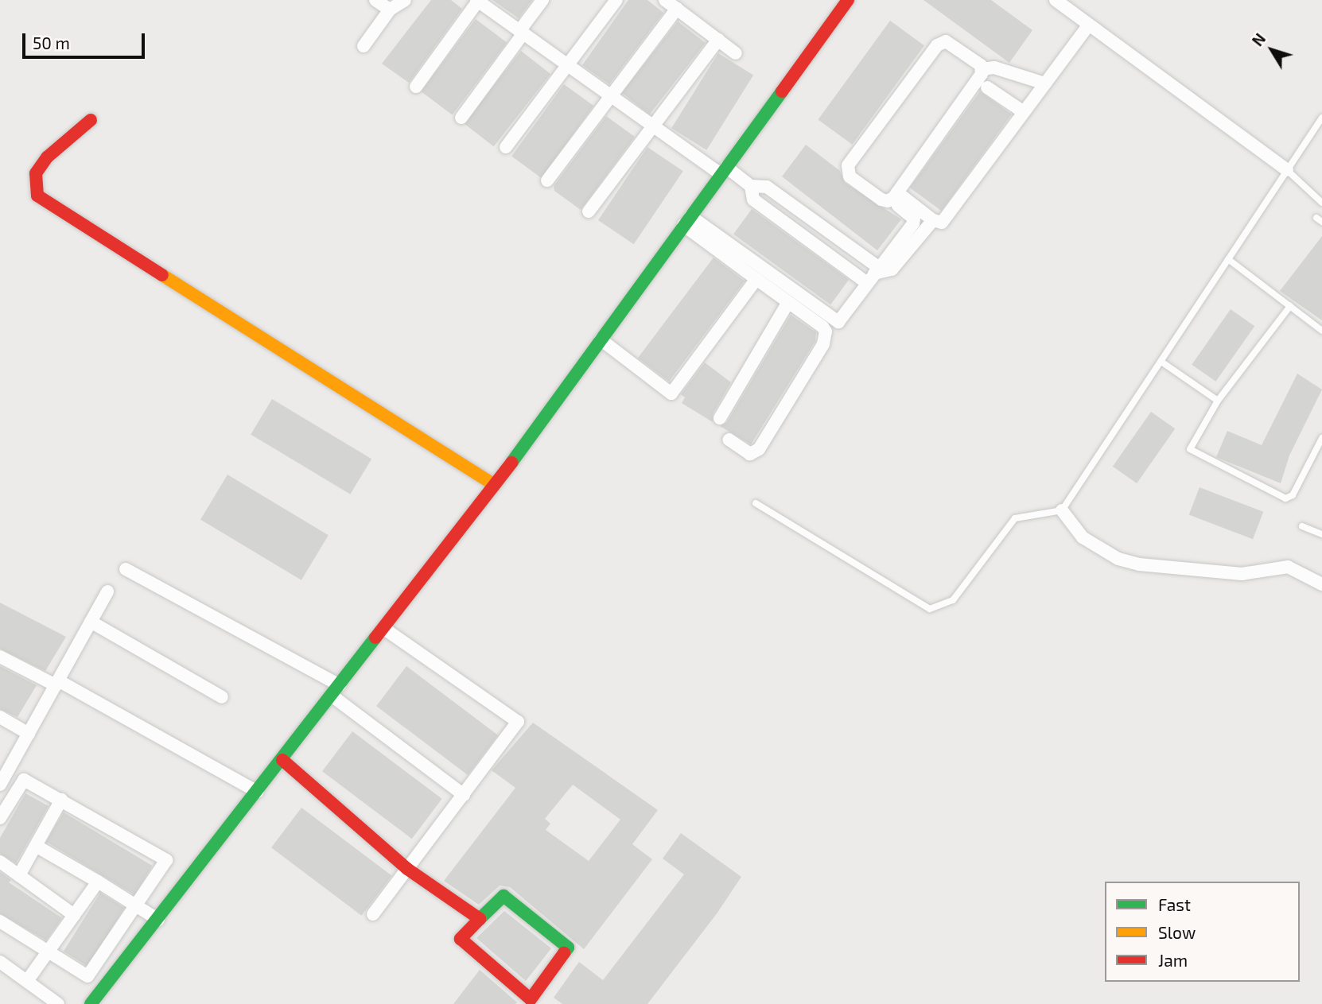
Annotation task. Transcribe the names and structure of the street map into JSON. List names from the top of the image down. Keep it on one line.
{"legend":["Fast","Slow","Jam"],"scale_bar":"50 m","north":"top left"}
